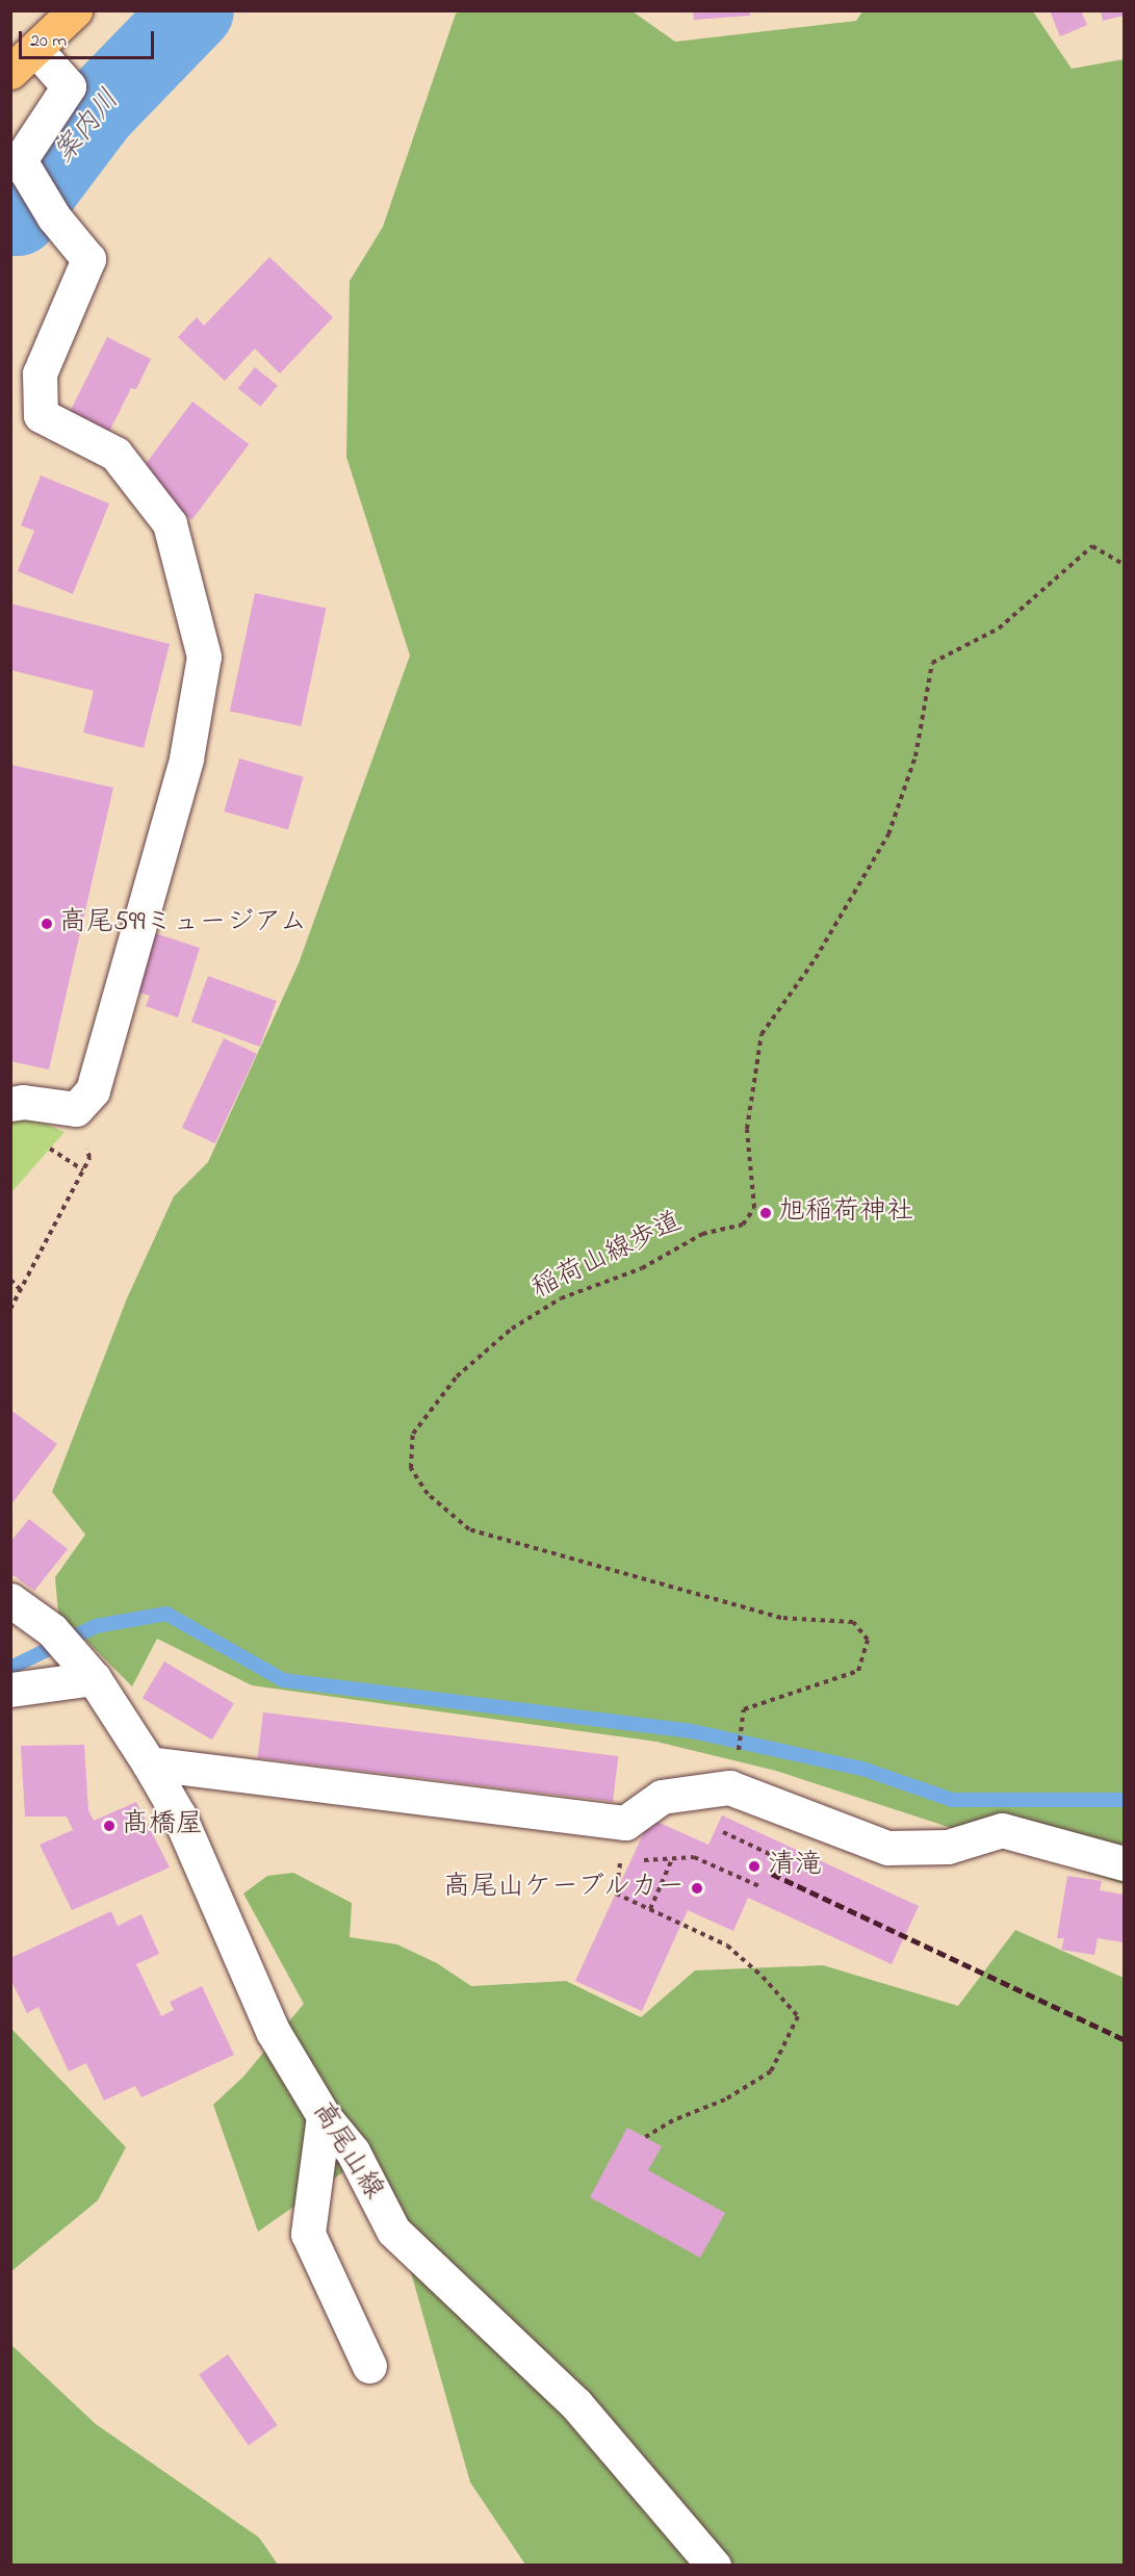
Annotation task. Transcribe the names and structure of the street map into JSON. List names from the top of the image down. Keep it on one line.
{"streets":{"street":["高尾山線"],"path":["稲荷山線歩道"]},"water":["案内川"],"places":["高尾599ミュージアム","旭稲荷神社","髙橋屋","清滝","高尾山ケーブルカー"],"scale_bar":"20 m"}
